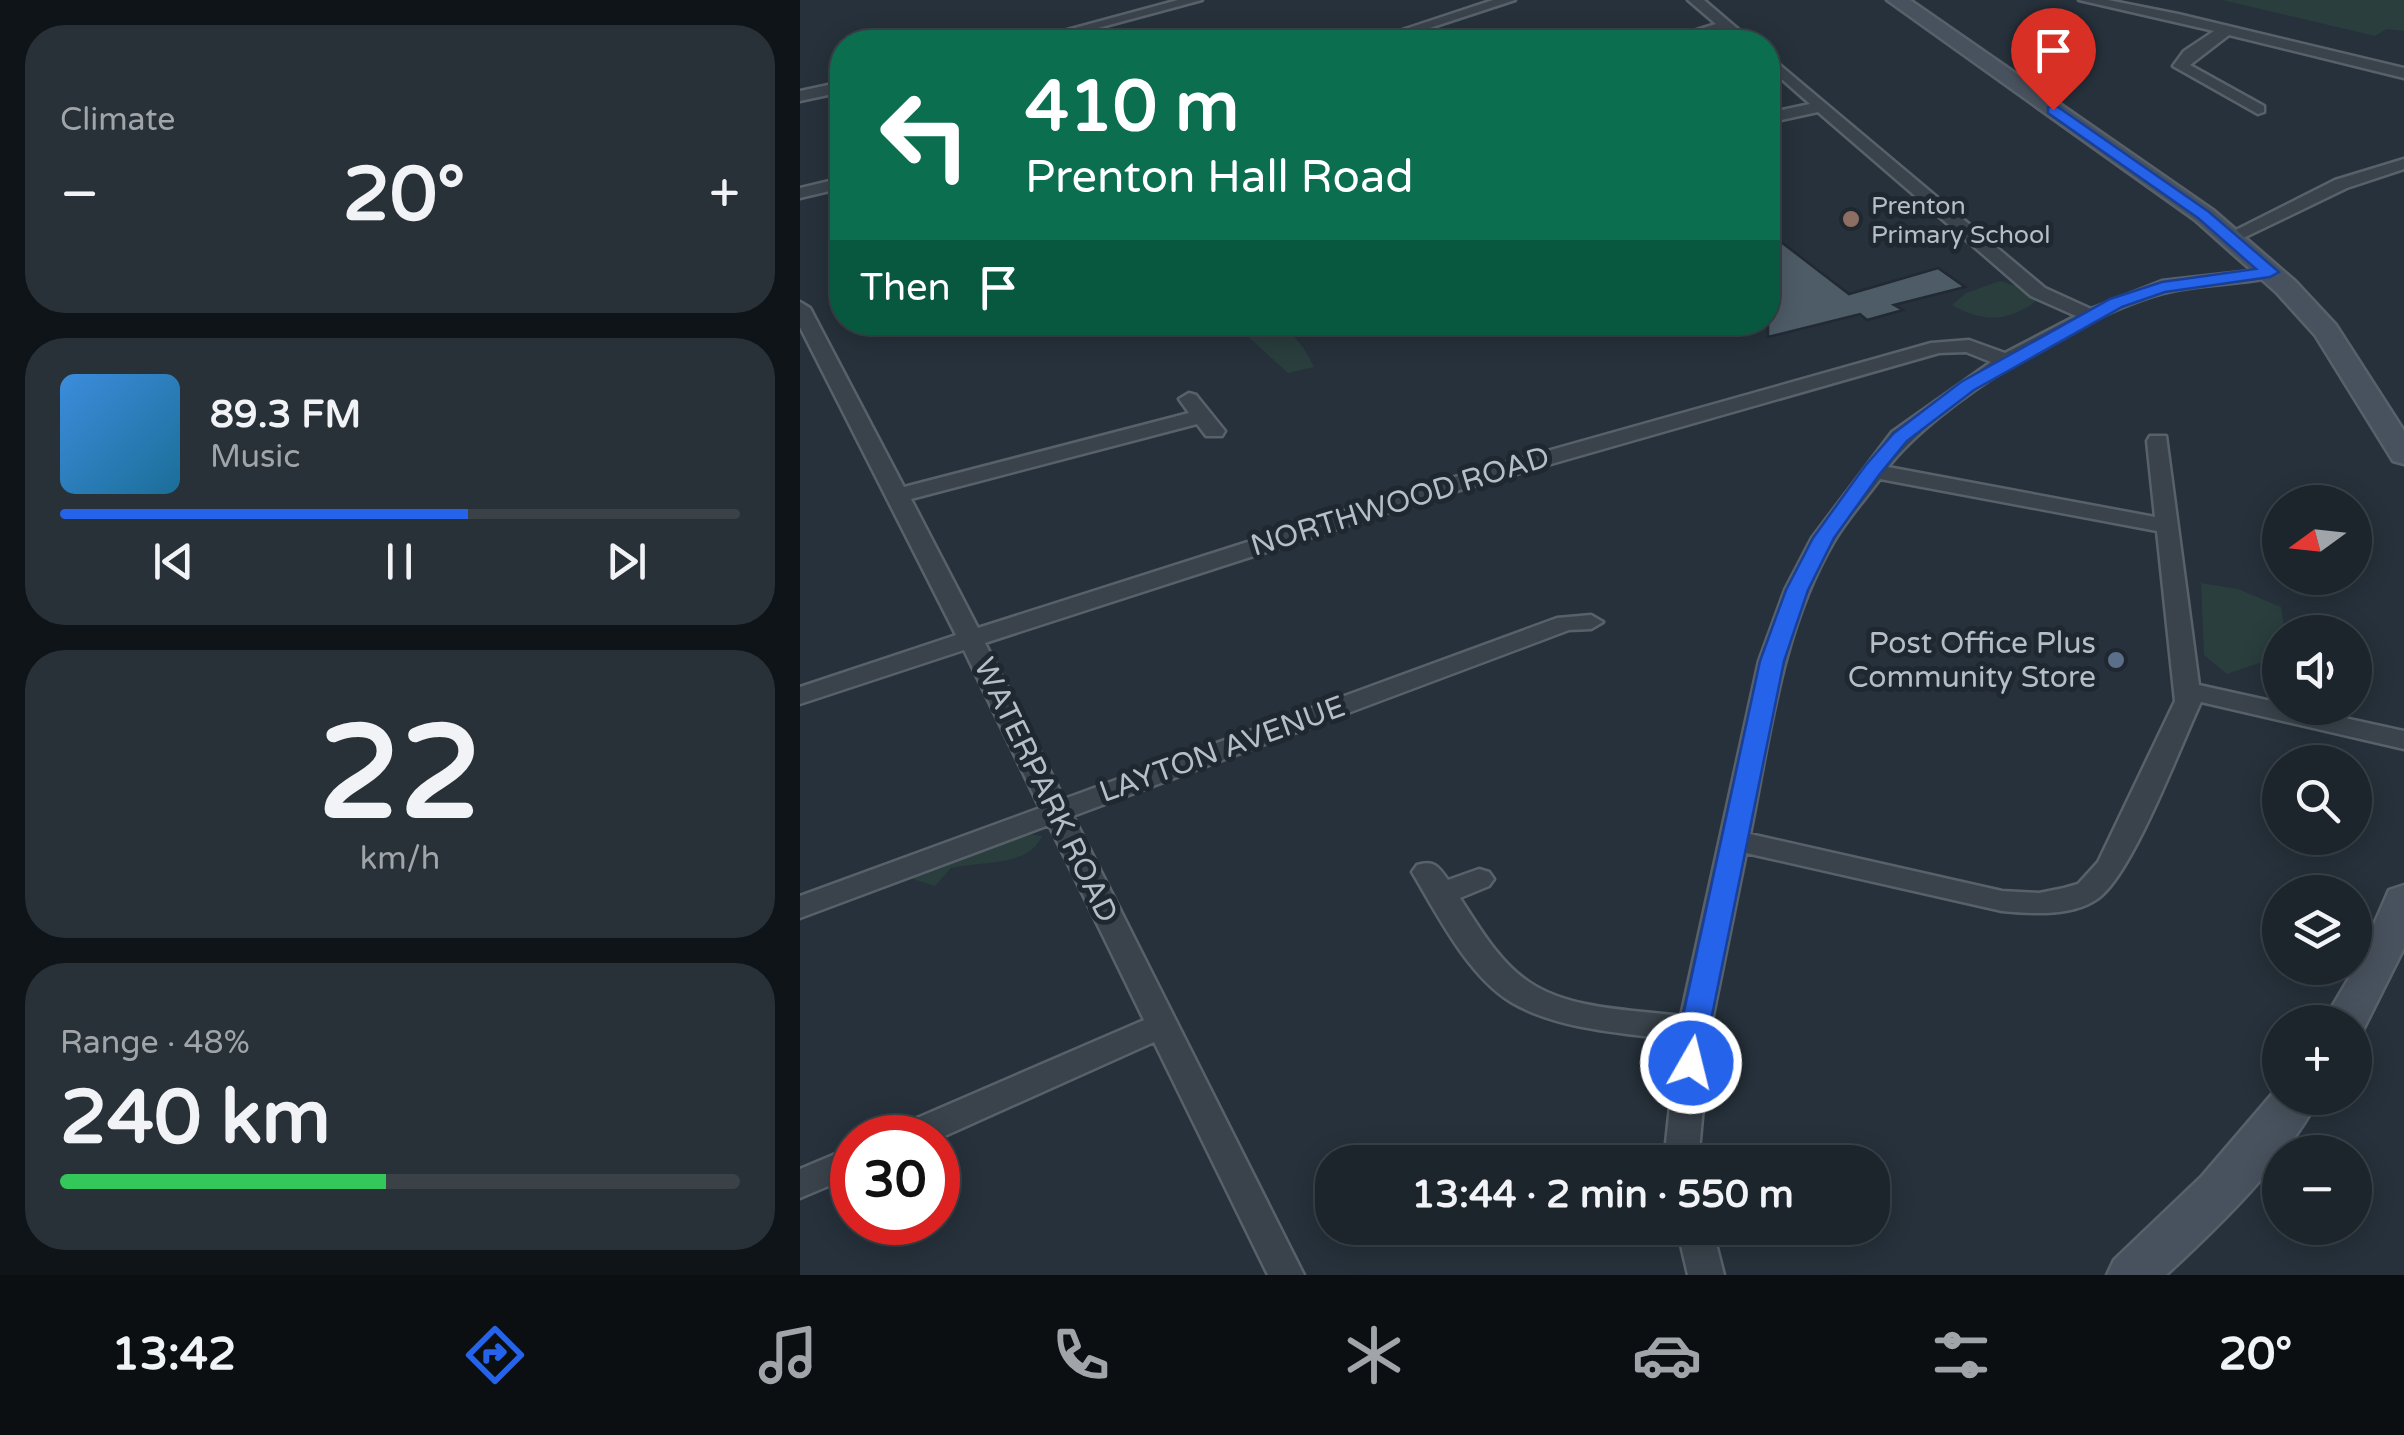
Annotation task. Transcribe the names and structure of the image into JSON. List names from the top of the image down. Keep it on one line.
{"streets":{"street":["NORTHWOOD ROAD","LAYTON AVENUE","WATERPARK ROAD"]},"crossings":[["NORTHWOOD ROAD","WATERPARK ROAD"],["LAYTON AVENUE","WATERPARK ROAD"]],"places":["Prenton Primary School","Post Office Plus Community Store"],"north":"left","page":{"tile":["Climate",["22","km/h"],["Range · 48%","240 km"]],"turn":["410 m","Prenton Hall Road"],"heat":["−","20°","+"],"then":"Then","song":["89.3 FM","Music"],"map_buttons":["+","−"],"limit":"30","trip":"13:44 · 2 min · 550 m","tabs":["13:42","20°"]}}
